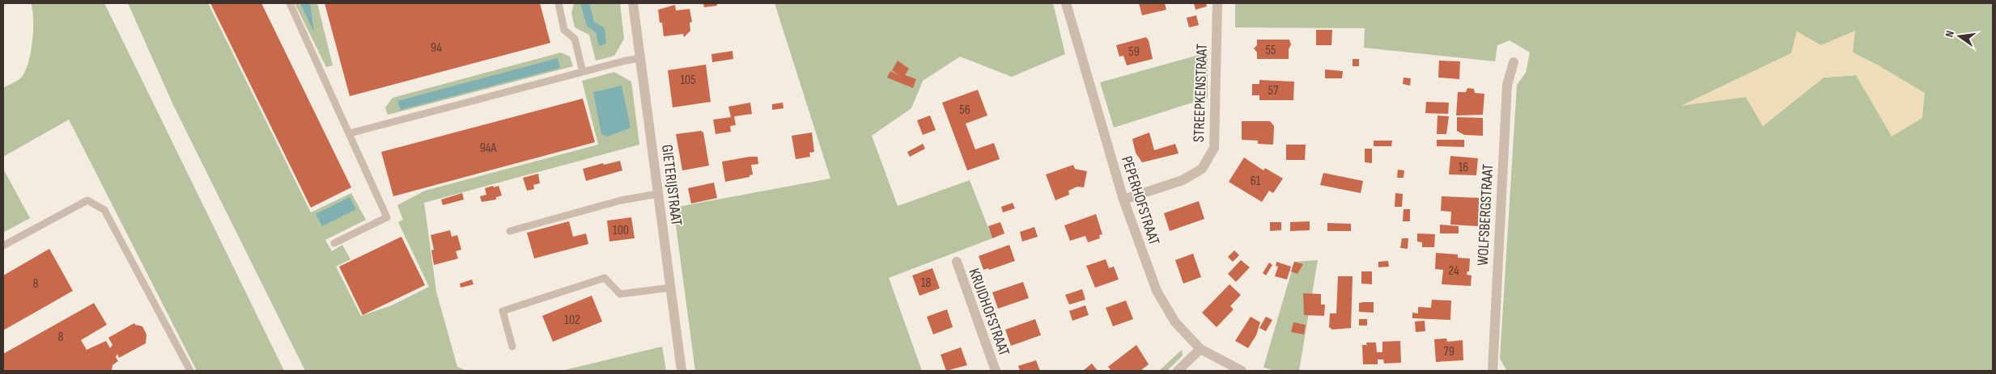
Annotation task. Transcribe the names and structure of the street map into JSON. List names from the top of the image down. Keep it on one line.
{"streets":{"street":["STREEPKENSTRAAT","GIETERIJSTRAAT","PEPERHOFSTRAAT","WOLFSBERGSTRAAT","KRUIDHOFSTRAAT"]},"crossings":[["STREEPKENSTRAAT","PEPERHOFSTRAAT"]],"house_numbers":["94","55","59","105","57","56","94A","16","61","100","24","18","8","102","8","79"],"north":"left"}
